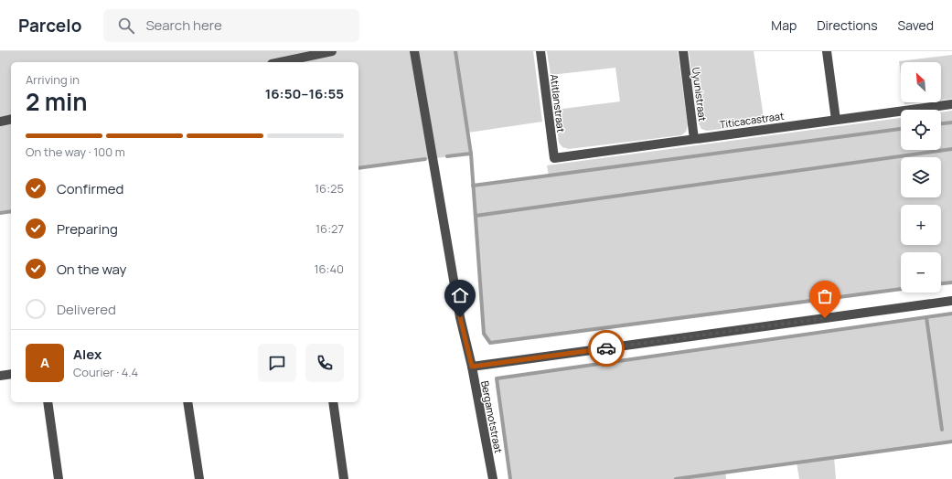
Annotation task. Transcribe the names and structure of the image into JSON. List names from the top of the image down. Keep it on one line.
{"streets":{"street":["Uyunistraat","Atitlanstraat","Titicacastraat","Bergamotstraat"]},"crossings":[["Uyunistraat","Titicacastraat"],["Atitlanstraat","Titicacastraat"]],"north":"top left","page":{"header":"Parcelo","search":"Search here","nav":["Map","Directions","Saved"],"map_buttons":["+","−"],"heading":["2 min","Arriving in","16:50–16:55"],"panel":["Alex","Courier · 4.4"],"bar":"On the way · 100 m","list":[["Confirmed","16:25"],["Preparing","16:27"],["On the way","16:40"],"Delivered"],"round":"A"}}
